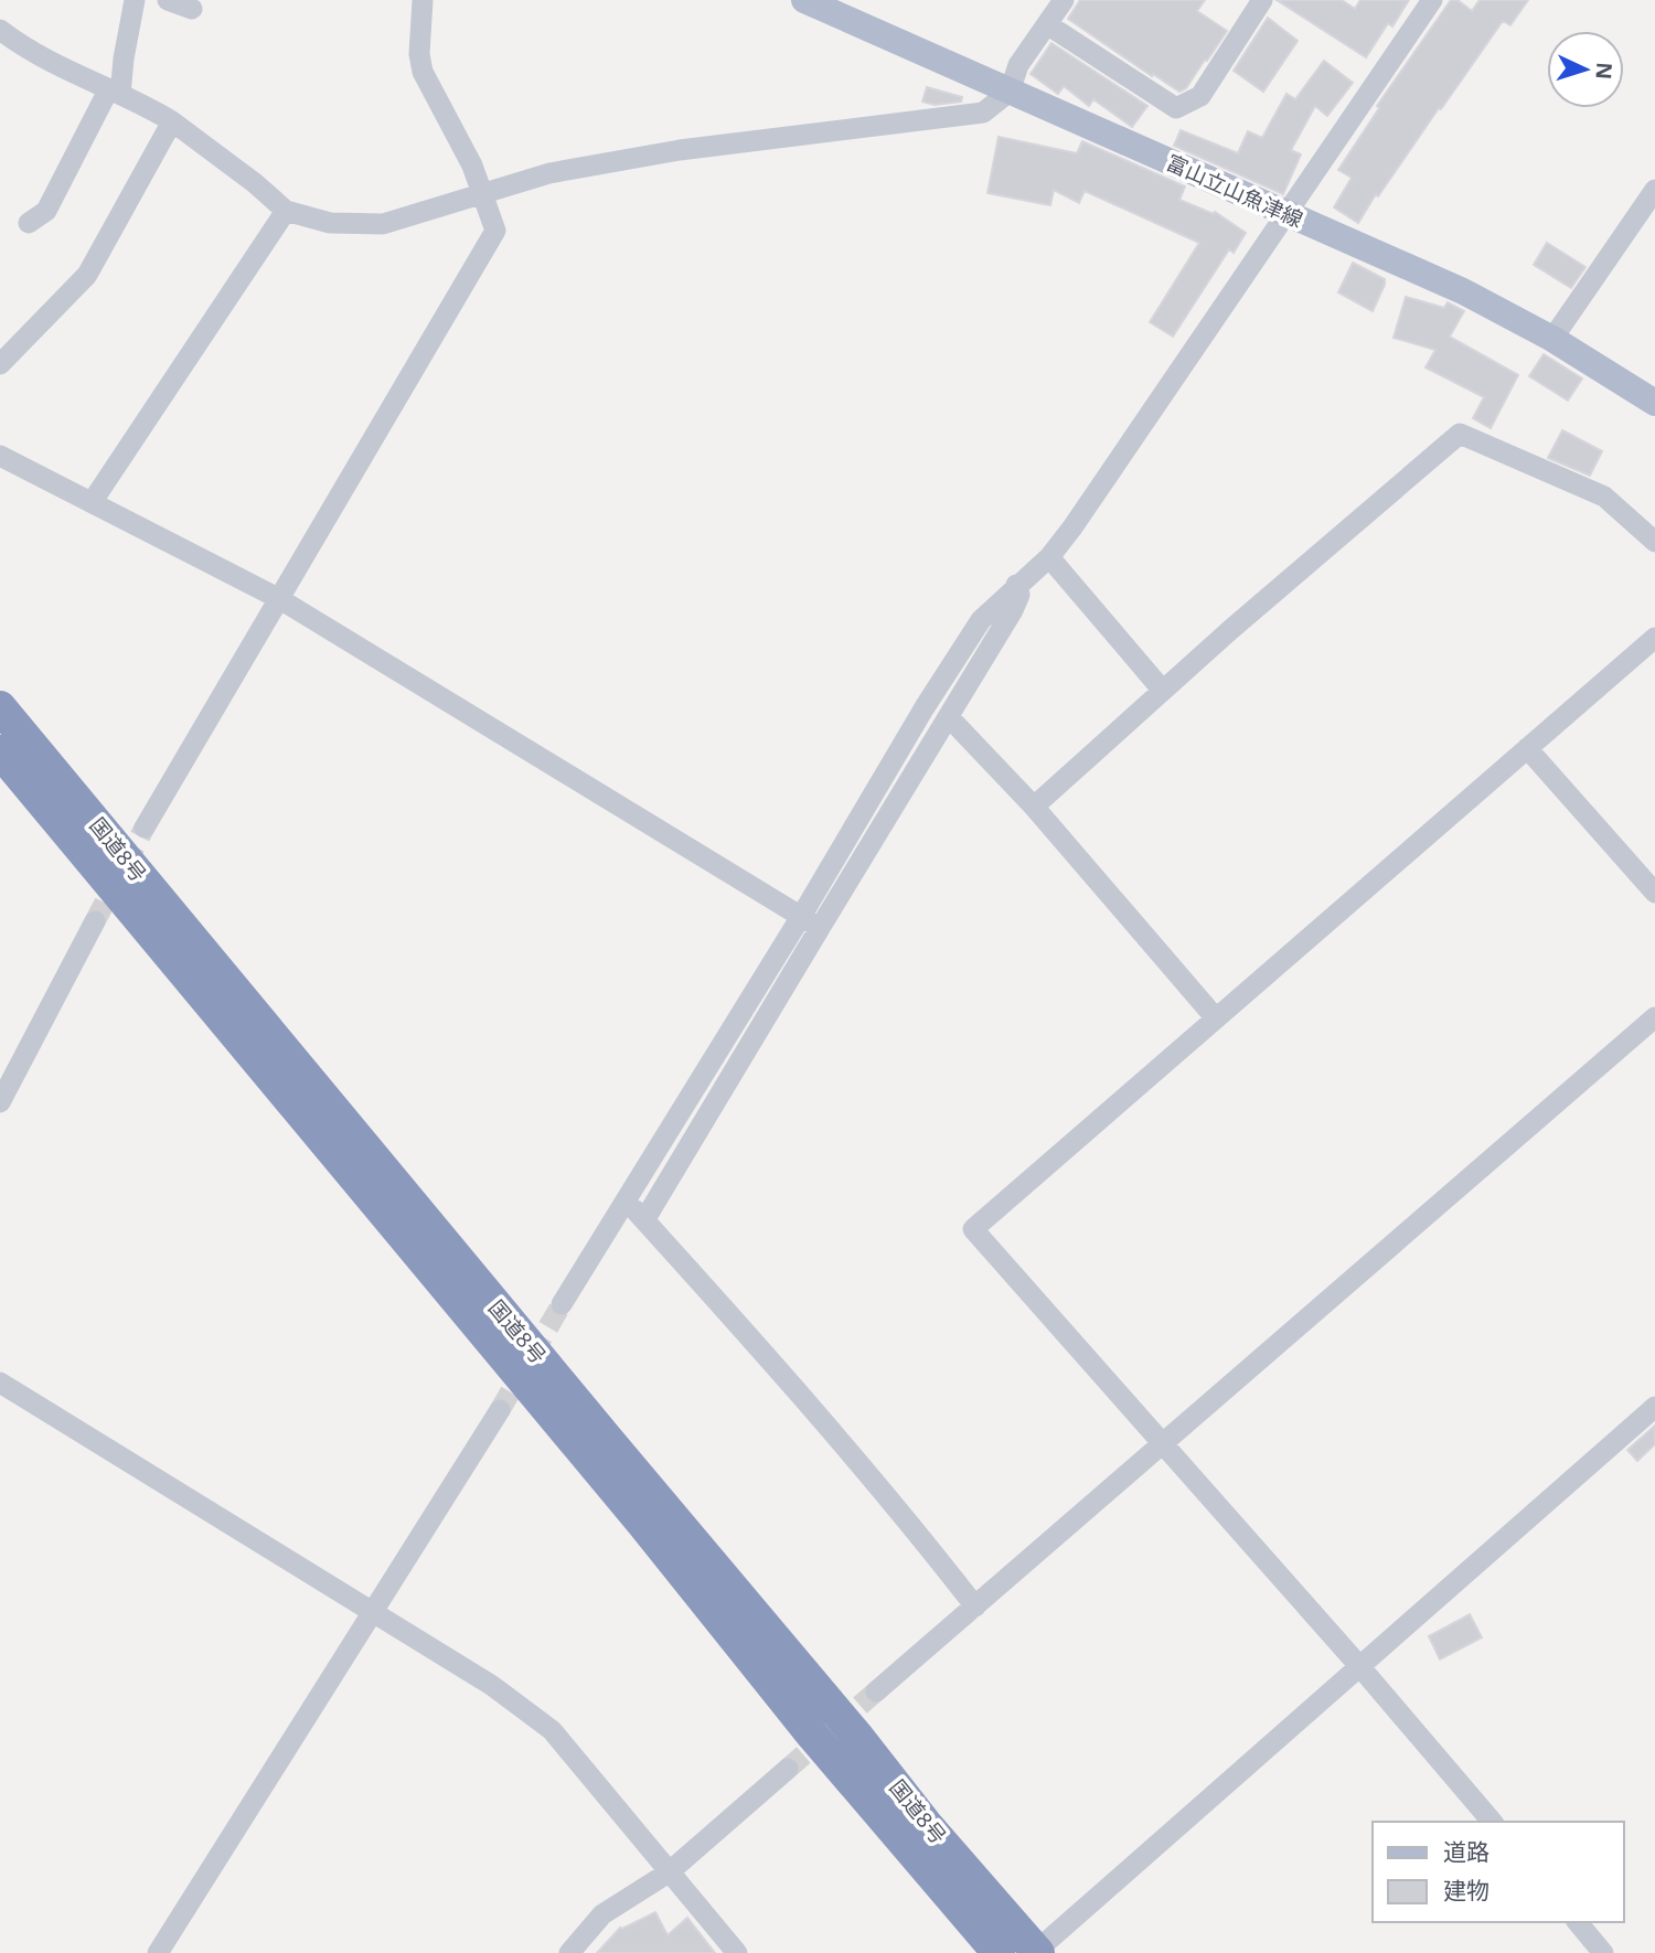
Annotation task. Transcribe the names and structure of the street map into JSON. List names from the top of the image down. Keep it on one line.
{"streets":{"highway":["国道8号"],"main road":["富山立山魚津線"]},"legend":["道路","建物"],"north":"right"}
